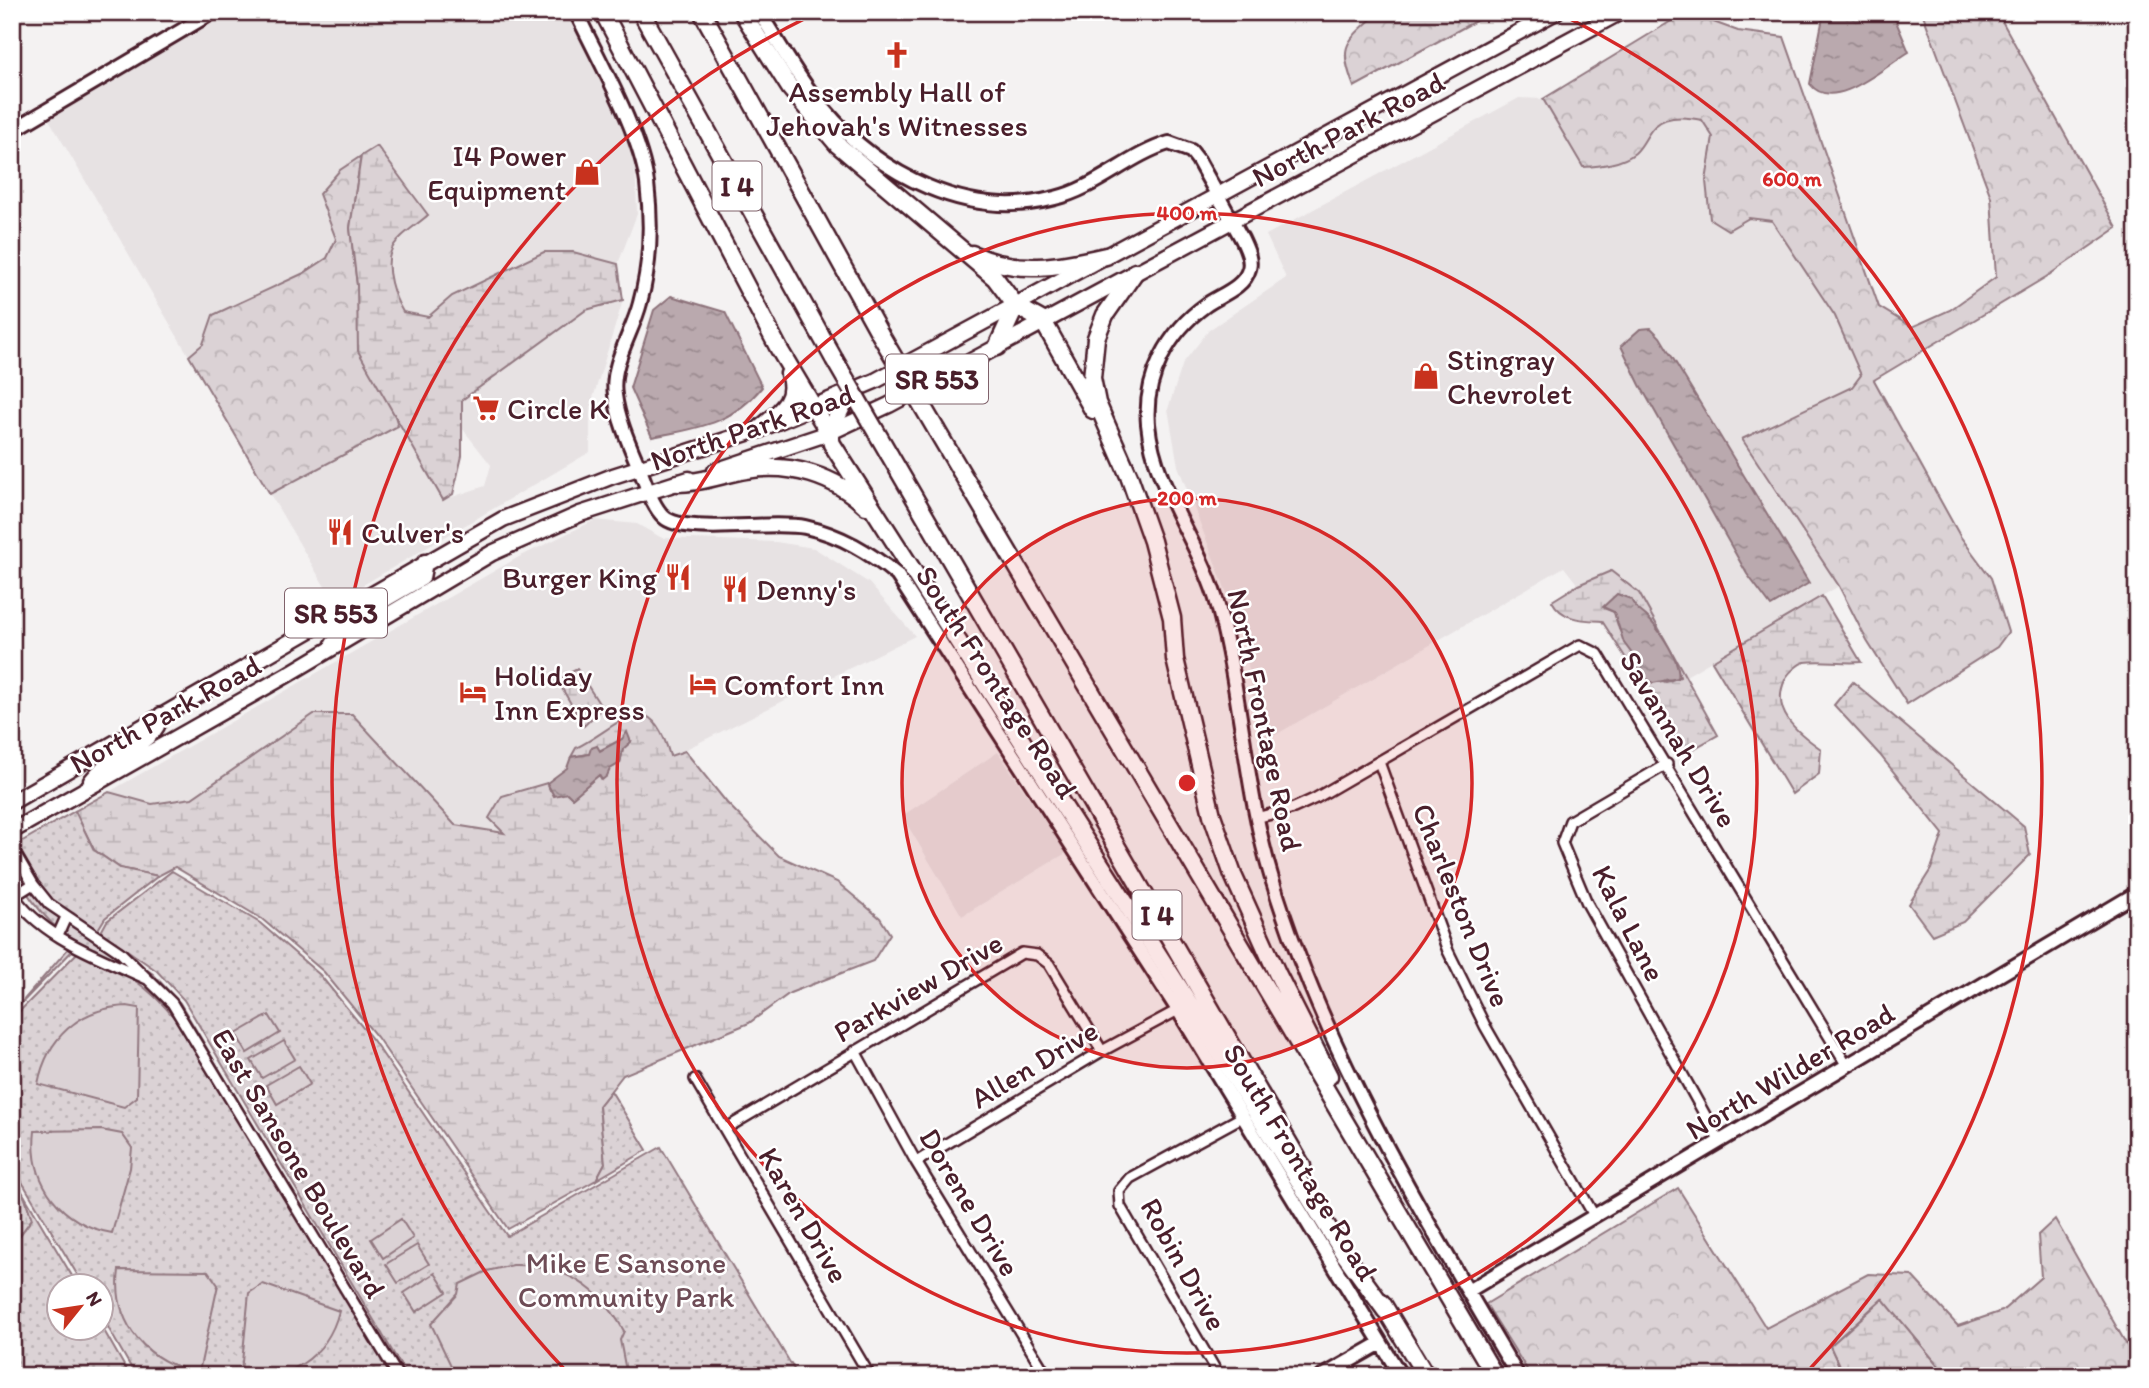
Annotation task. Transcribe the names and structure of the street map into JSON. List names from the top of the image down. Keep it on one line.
{"streets":{"highway":["I 4"],"main road":["North Park Road","SR 553"],"street":["South Frontage Road","North Frontage Road","Savannah Drive","Charleston Drive","Kala Lane","Parkview Drive","Allen Drive","North Wilder Road","East Sansone Boulevard","Dorene Drive","Karen Drive","Robin Drive"]},"crossings":[["North Park Road","South Frontage Road"],["North Park Road","North Frontage Road"],["South Frontage Road","Allen Drive"],["South Frontage Road","Robin Drive"],["North Frontage Road","North Wilder Road"],["Savannah Drive","Charleston Drive"],["Savannah Drive","Kala Lane"],["Savannah Drive","North Wilder Road"],["Charleston Drive","North Wilder Road"],["Kala Lane","North Wilder Road"],["Parkview Drive","Allen Drive"],["Parkview Drive","Dorene Drive"],["Parkview Drive","Karen Drive"],["Allen Drive","Dorene Drive"]],"parks":["Mike E Sansone Community Park"],"places":{"church":["Assembly Hall of Jehovah's Witnesses"],"shop":["I4 Power Equipment","Stingray Chevrolet"],"supermarket":["Circle K"],"restaurant":["Culver's","Burger King","Denny's"],"hotel":["Comfort Inn","Holiday Inn Express"]},"north":"top right","rings":["600 m","400 m","200 m"]}
